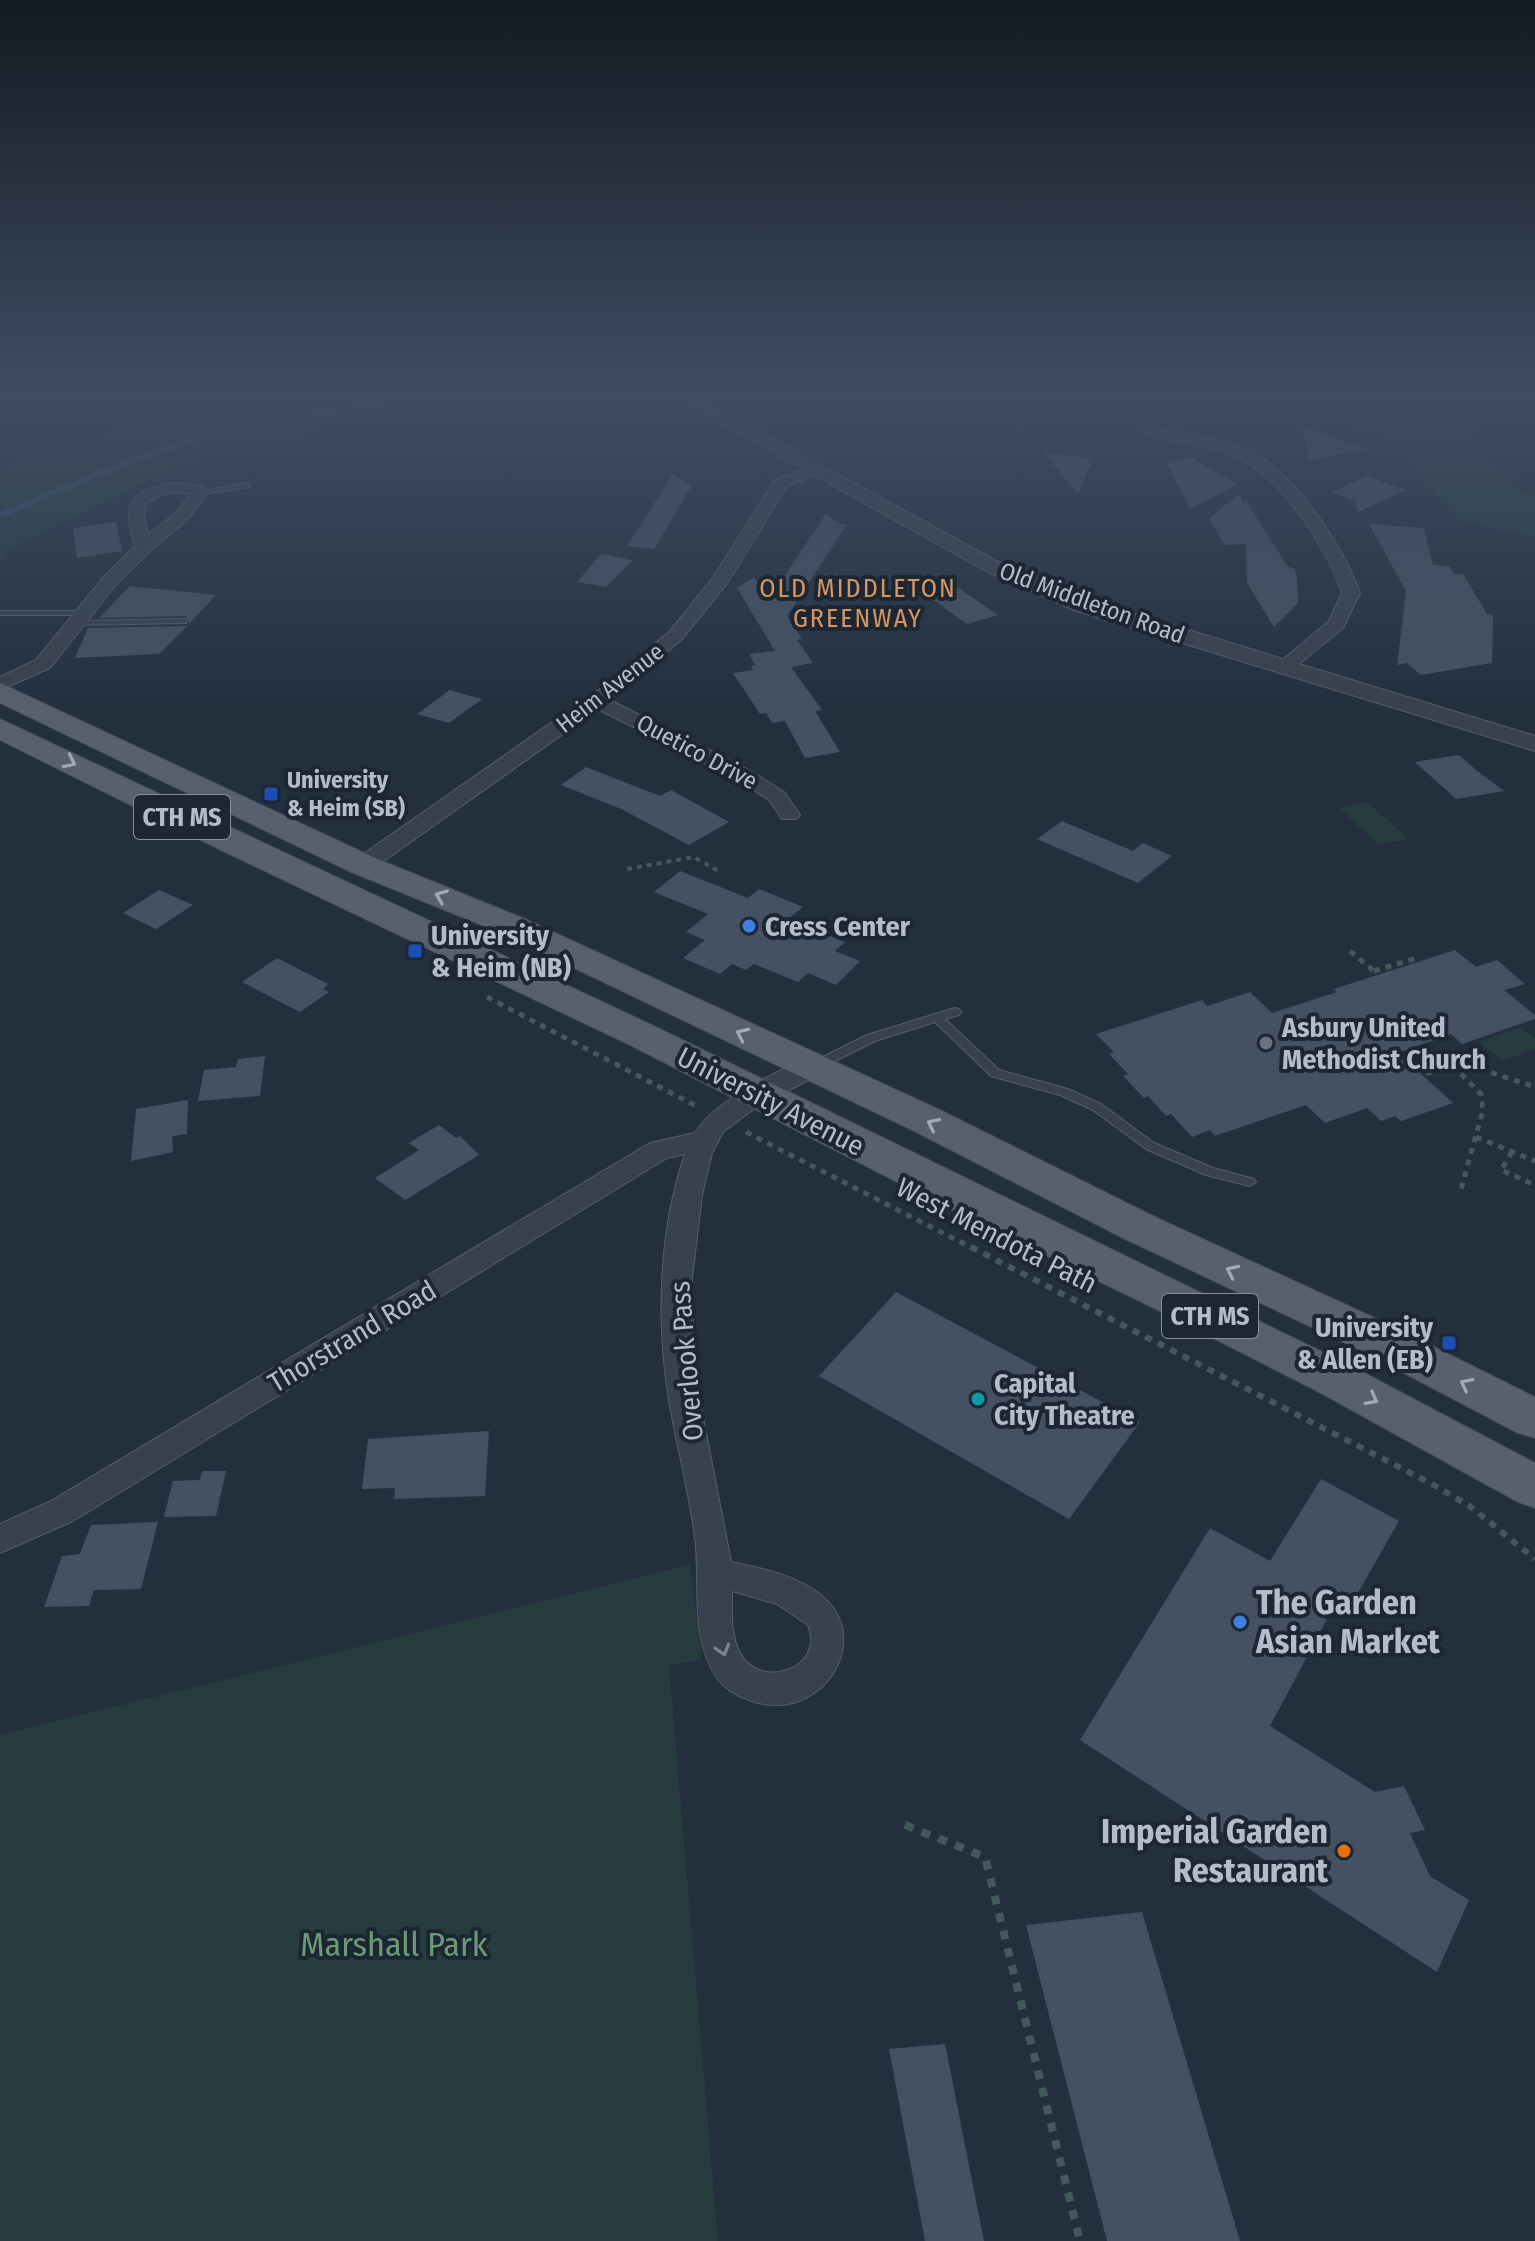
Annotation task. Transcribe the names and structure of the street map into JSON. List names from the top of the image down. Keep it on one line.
{"streets":{"main road":["CTH MS","University Avenue"],"street":["Old Middleton Road","Heim Avenue","Quetico Drive","Thorstrand Road","Overlook Pass"],"path":["West Mendota Path"]},"crossings":[["Heim Avenue","Quetico Drive"],["Heim Avenue","University Avenue"],["West Mendota Path","Thorstrand Road"],["West Mendota Path","Overlook Pass"],["Thorstrand Road","Overlook Pass"]],"districts":["OLD MIDDLETON GREENWAY"],"parks":["Marshall Park"],"places":{"transit":["University & Heim (SB)","University & Heim (NB)","University & Allen (EB)"],"other":["Cress Center","Asbury United Methodist Church","Capital City Theatre","The Garden Asian Market","Imperial Garden Restaurant"]}}
